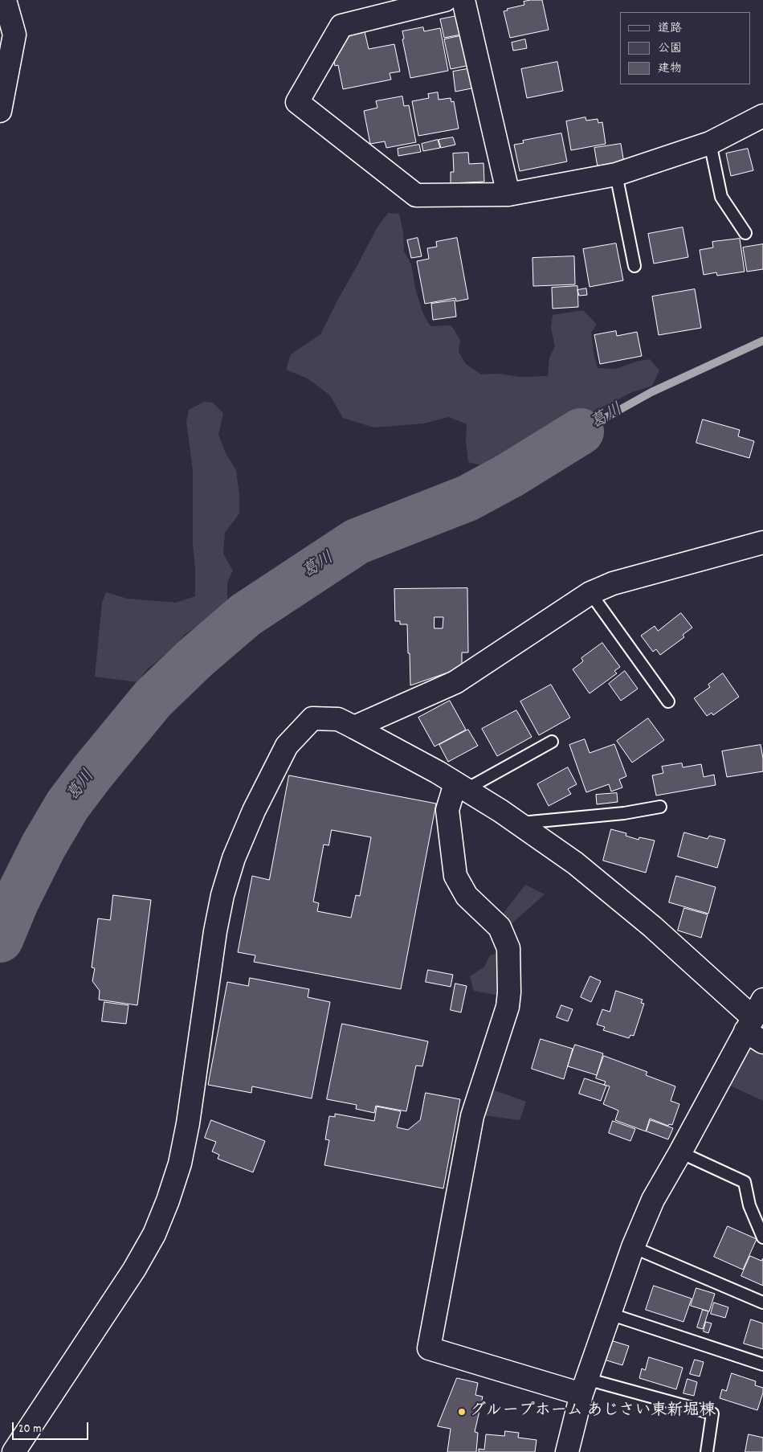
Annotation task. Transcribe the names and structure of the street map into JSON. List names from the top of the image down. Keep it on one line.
{"water":["葛川"],"places":["グループホーム あじさい東新堀棟"],"legend":["道路","公園","建物"],"scale_bar":"20 m"}
